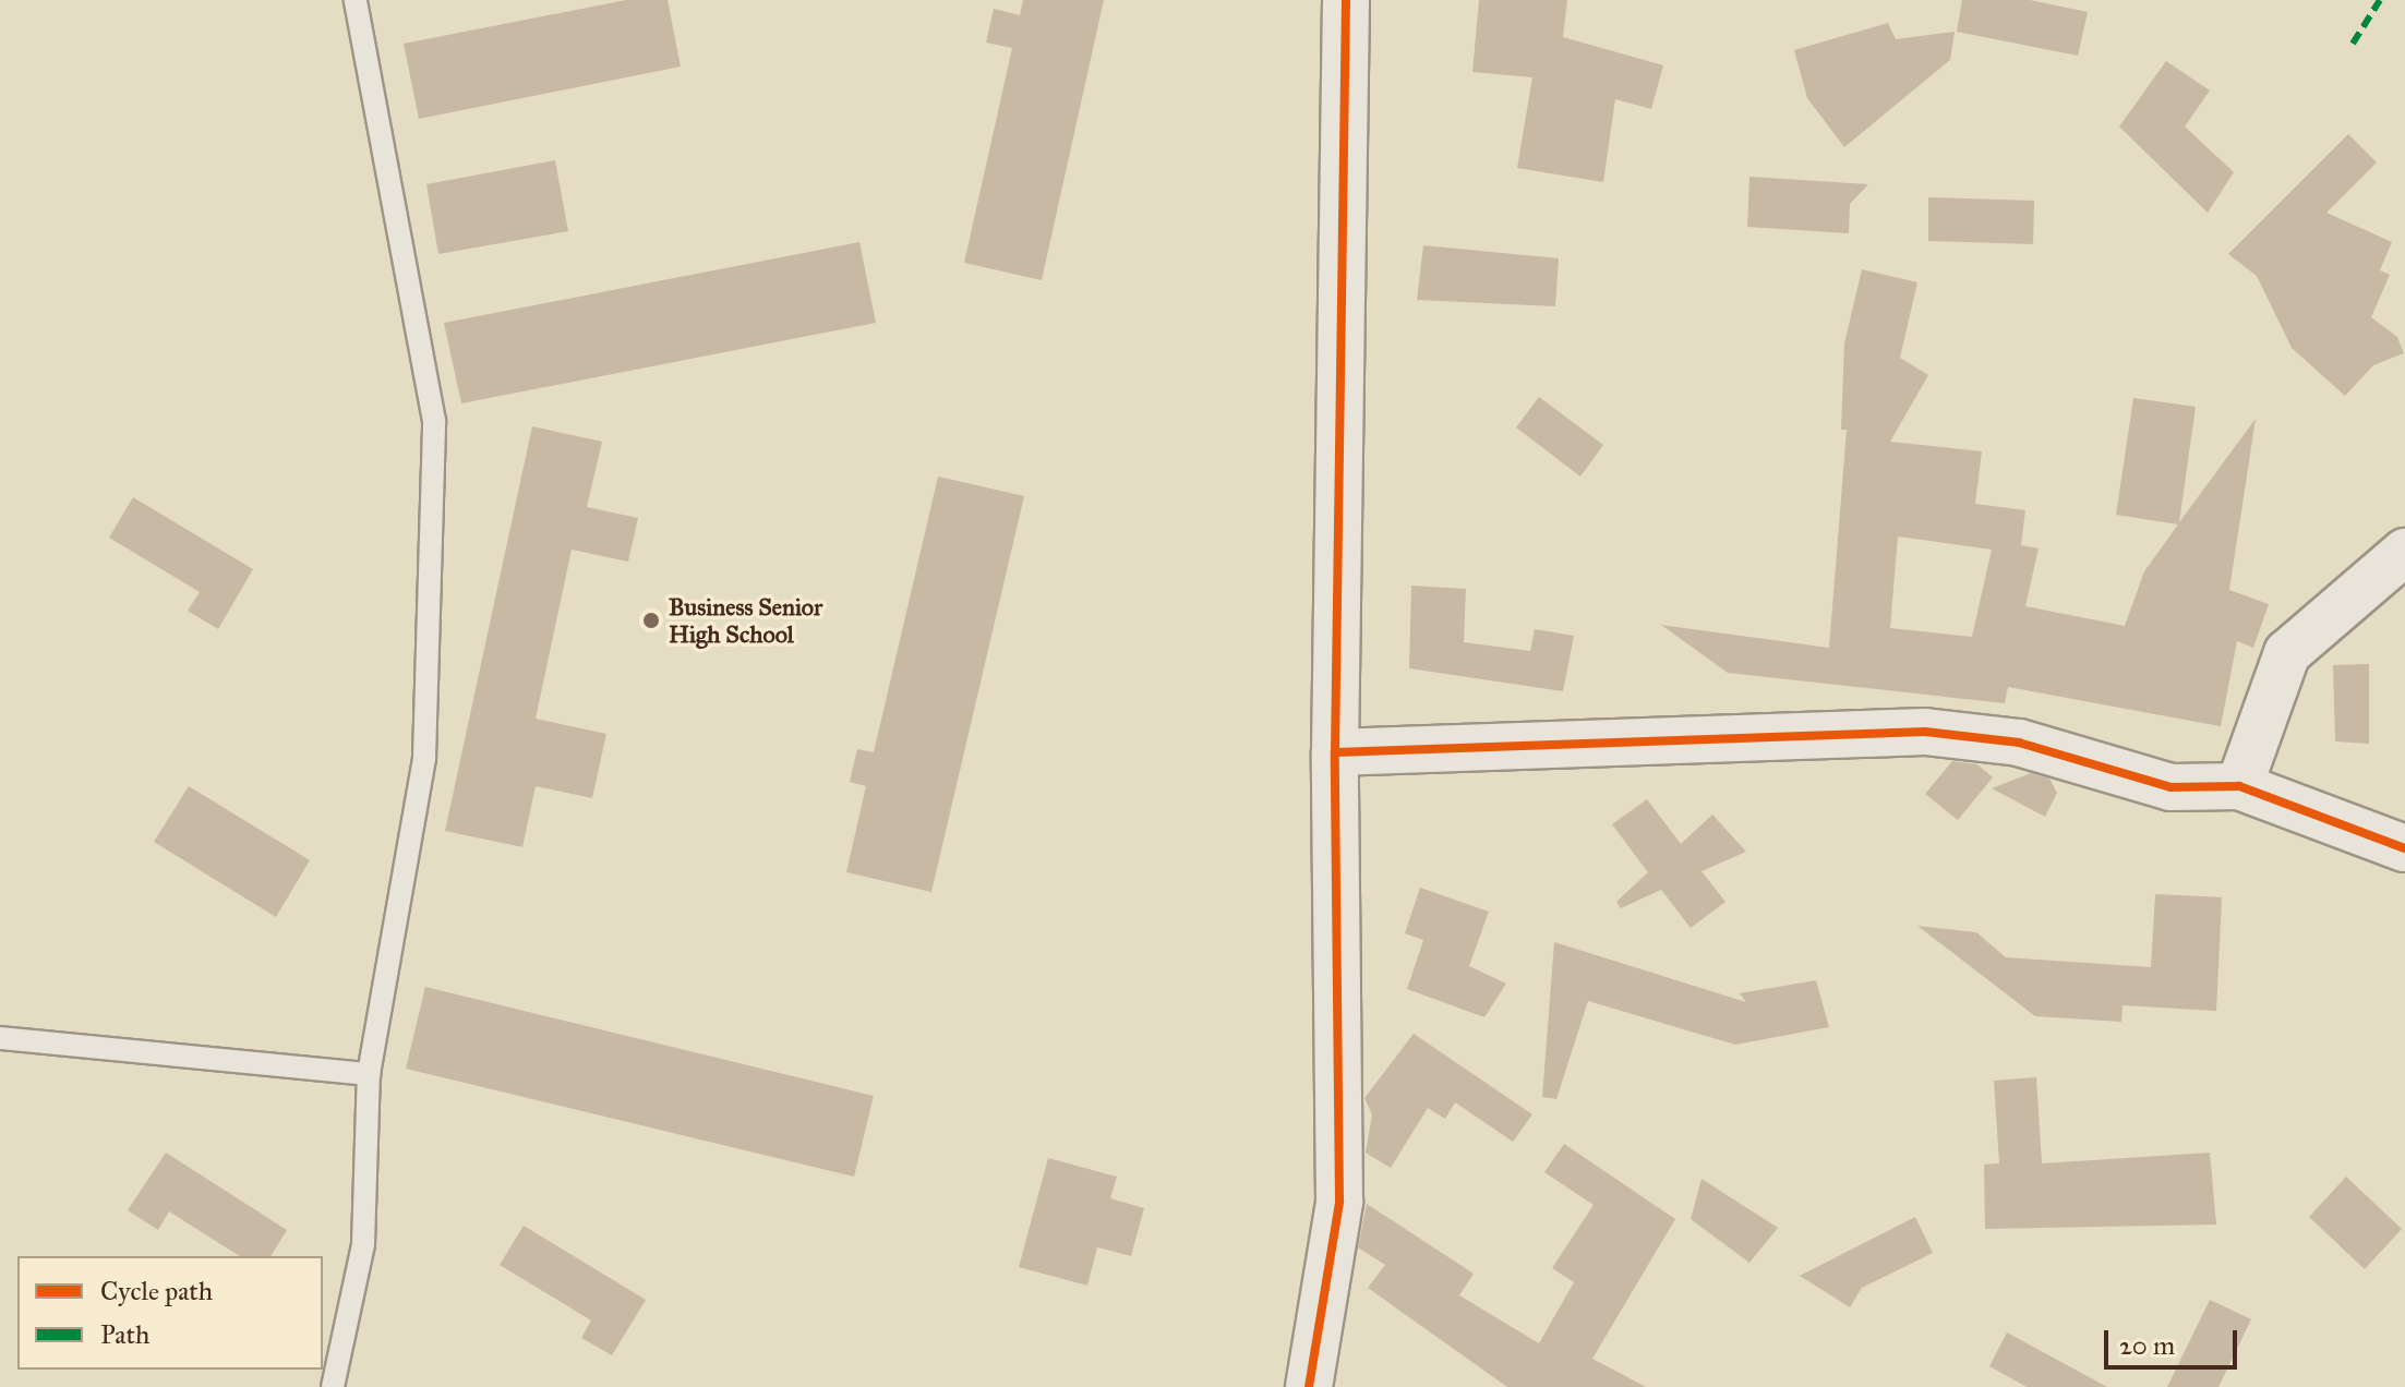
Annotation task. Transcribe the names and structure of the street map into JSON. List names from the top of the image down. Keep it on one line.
{"places":["Business Senior High School"],"legend":["Cycle path","Path"],"scale_bar":"20 m"}
